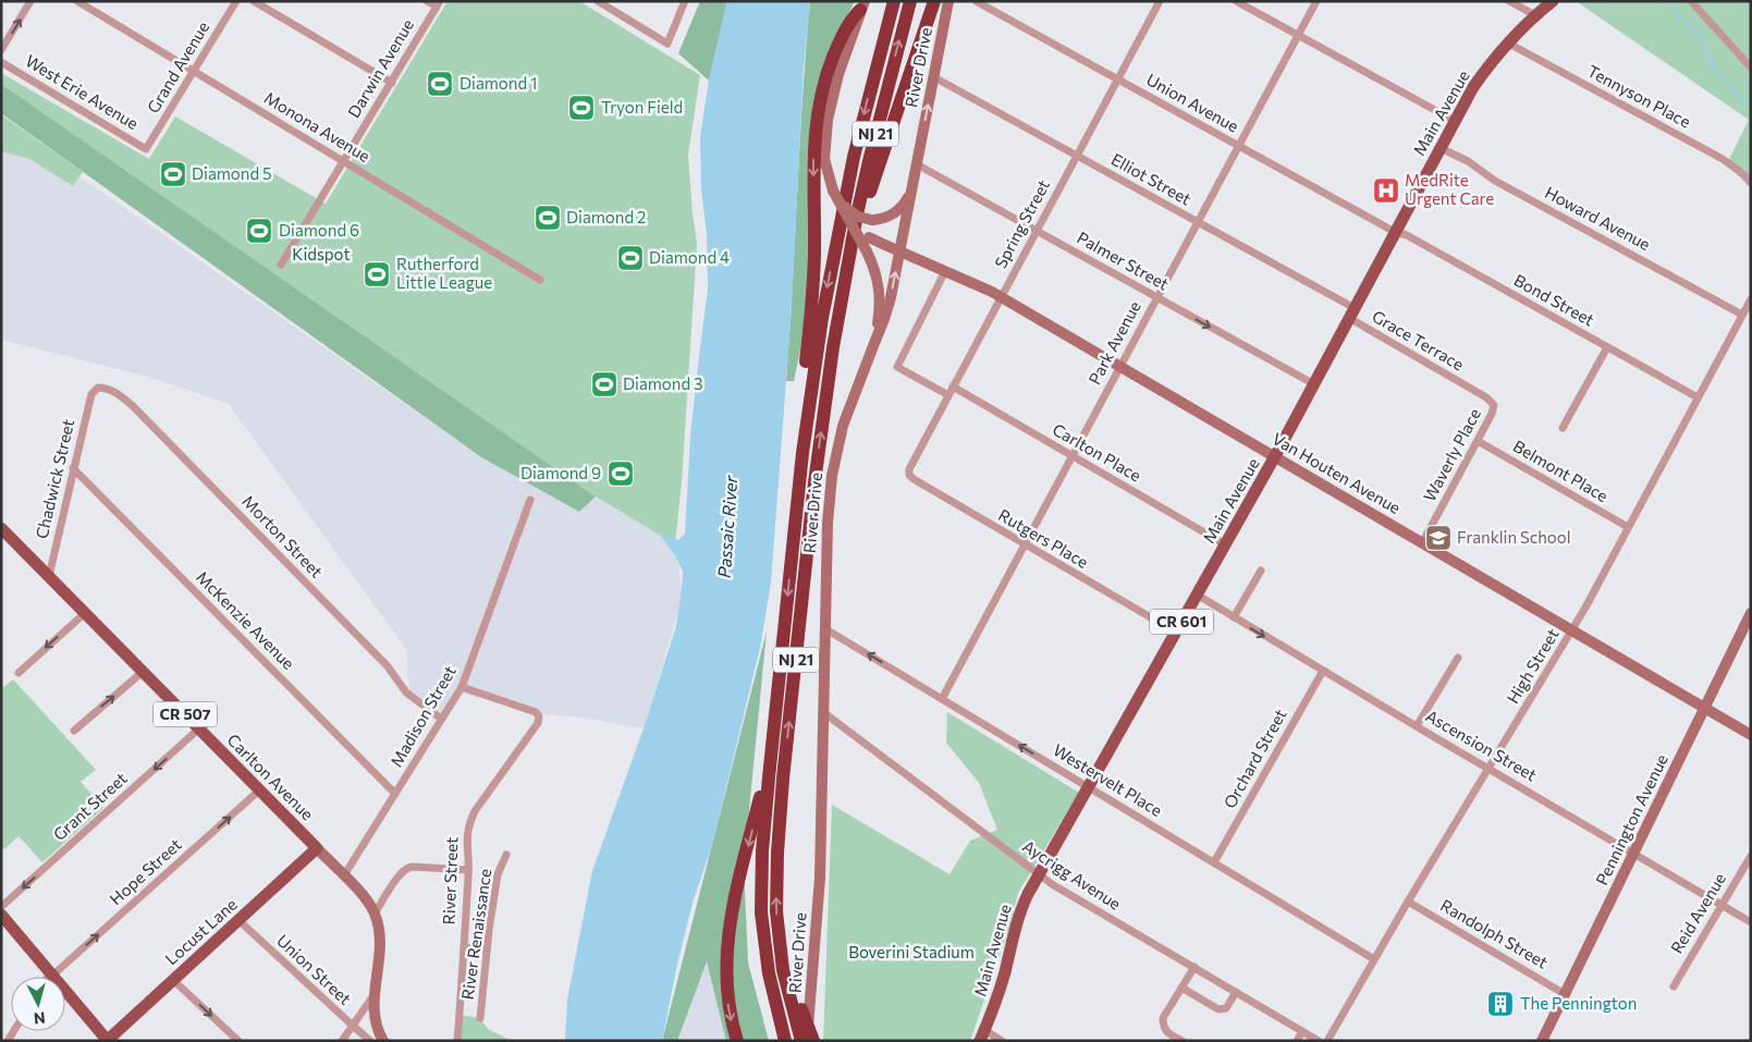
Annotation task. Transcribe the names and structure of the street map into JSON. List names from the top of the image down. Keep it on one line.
{"streets":{"highway":["NJ 21"],"main road":["Main Avenue","CR 601","CR 507","Carlton Avenue","Locust Lane"],"street":["Grand Avenue","River Drive","Darwin Avenue","West Erie Avenue","Tennyson Place","Union Avenue","Monona Avenue","Elliot Street","Howard Avenue","Spring Street","Palmer Street","Bond Street","Grace Terrace","Park Avenue","Carlton Place","Waverly Place","Belmont Place","Van Houten Avenue","Chadwick Street","Morton Street","Rutgers Place","McKenzie Avenue","High Street","Madison Street","Ascension Street","Orchard Street","Westervelt Place","Grant Street","Pennington Avenue","Hope Street","Aycrigg Avenue","River Street","Reid Avenue","River Renaissance","Randolph Street","Union Street"]},"crossings":[["Grand Avenue","West Erie Avenue"],["Grand Avenue","Monona Avenue"],["River Drive","NJ 21"],["River Drive","Elliot Street"],["River Drive","Palmer Street"],["River Drive","Van Houten Avenue"],["River Drive","Westervelt Place"],["River Drive","Aycrigg Avenue"],["Darwin Avenue","Monona Avenue"],["Tennyson Place","Main Avenue"],["Union Avenue","Main Avenue"],["Union Avenue","Spring Street"],["Union Avenue","Bond Street"],["Union Avenue","Park Avenue"],["Main Avenue","Elliot Street"],["Main Avenue","Howard Avenue"],["Main Avenue","Palmer Street"],["Main Avenue","Bond Street"],["Main Avenue","Grace Terrace"],["Main Avenue","Carlton Place"],["Main Avenue","Van Houten Avenue"],["Main Avenue","Rutgers Place"],["Main Avenue","Ascension Street"],["Main Avenue","Westervelt Place"],["Main Avenue","Aycrigg Avenue"],["Elliot Street","Spring Street"],["Elliot Street","Grace Terrace"],["Elliot Street","Park Avenue"],["Howard Avenue","High Street"],["Spring Street","Palmer Street"],["Spring Street","Carlton Place"],["Spring Street","Van Houten Avenue"],["Spring Street","Rutgers Place"],["Palmer Street","Park Avenue"],["Bond Street","High Street"],["Grace Terrace","Waverly Place"],["Park Avenue","Carlton Place"],["Park Avenue","Van Houten Avenue"],["Park Avenue","Rutgers Place"],["Park Avenue","Westervelt Place"],["Waverly Place","Belmont Place"],["Waverly Place","Van Houten Avenue"],["Belmont Place","High Street"],["Van Houten Avenue","High Street"],["Van Houten Avenue","Pennington Avenue"],["Chadwick Street","Morton Street"],["Chadwick Street","McKenzie Avenue"],["Chadwick Street","Carlton Avenue"],["Morton Street","Madison Street"],["McKenzie Avenue","Madison Street"],["High Street","Ascension Street"],["High Street","Westervelt Place"],["High Street","Randolph Street"],["Madison Street","Carlton Avenue"],["Madison Street","River Street"],["Ascension Street","Orchard Street"],["Ascension Street","Pennington Avenue"],["Ascension Street","Reid Avenue"],["Orchard Street","Westervelt Place"],["Carlton Avenue","Grant Street"],["Carlton Avenue","Hope Street"],["Carlton Avenue","Locust Lane"],["Pennington Avenue","Randolph Street"],["Locust Lane","Union Street"]],"one_way":["Palmer Street","Westervelt Place","Grant Street","Hope Street"],"water":["Passaic River"],"parks":["Kidspot","Boverini Stadium"],"places":{"sports":["Diamond 1","Tryon Field","Diamond 5","Diamond 2","Diamond 6","Diamond 4","Rutherford Little League","Diamond 3","Diamond 9"],"hospital":["MedRite Urgent Care"],"school or university":["Franklin School"],"building":["The Pennington"]},"north":"bottom"}
